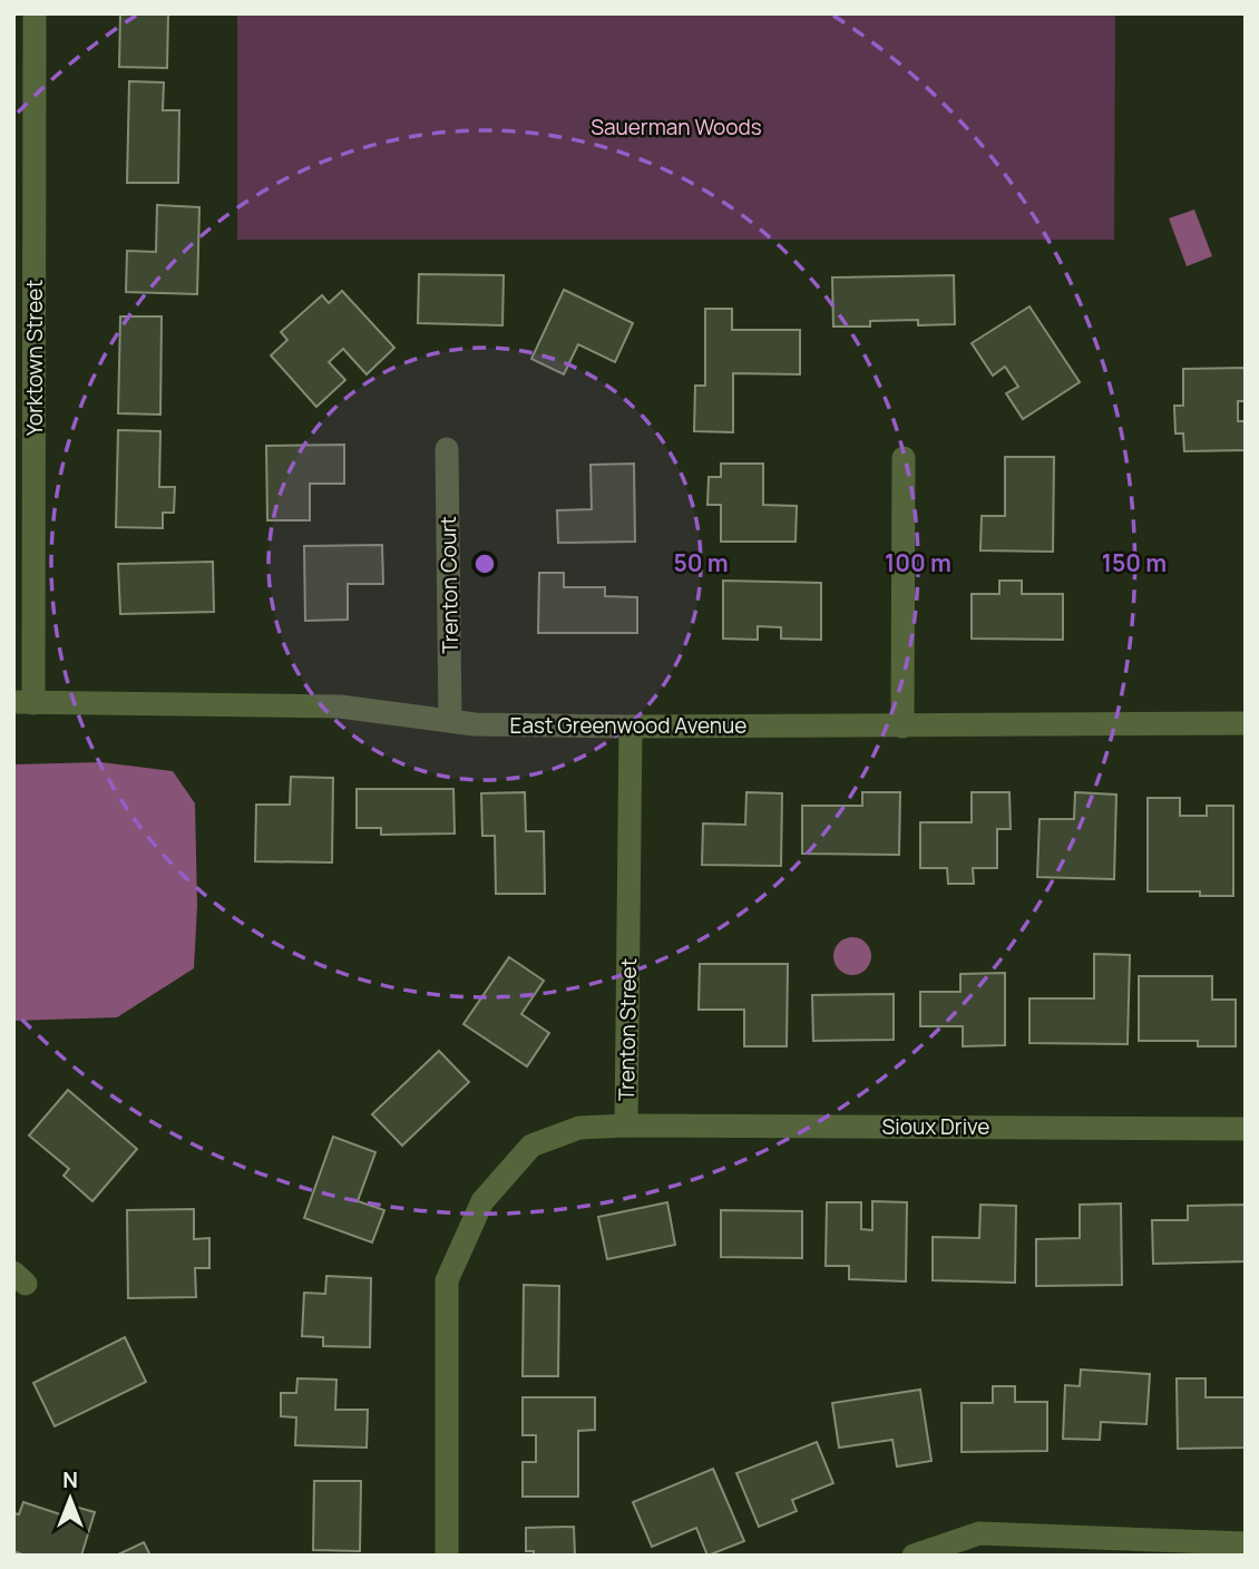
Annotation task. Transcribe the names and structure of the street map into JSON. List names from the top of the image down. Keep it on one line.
{"streets":{"street":["Yorktown Street","Trenton Court","East Greenwood Avenue","Trenton Street","Sioux Drive"]},"crossings":[["Yorktown Street","East Greenwood Avenue"],["Trenton Court","East Greenwood Avenue"],["East Greenwood Avenue","Trenton Street"],["Trenton Street","Sioux Drive"]],"parks":["Sauerman Woods"],"north":"top","rings":["50 m","100 m","150 m"]}
